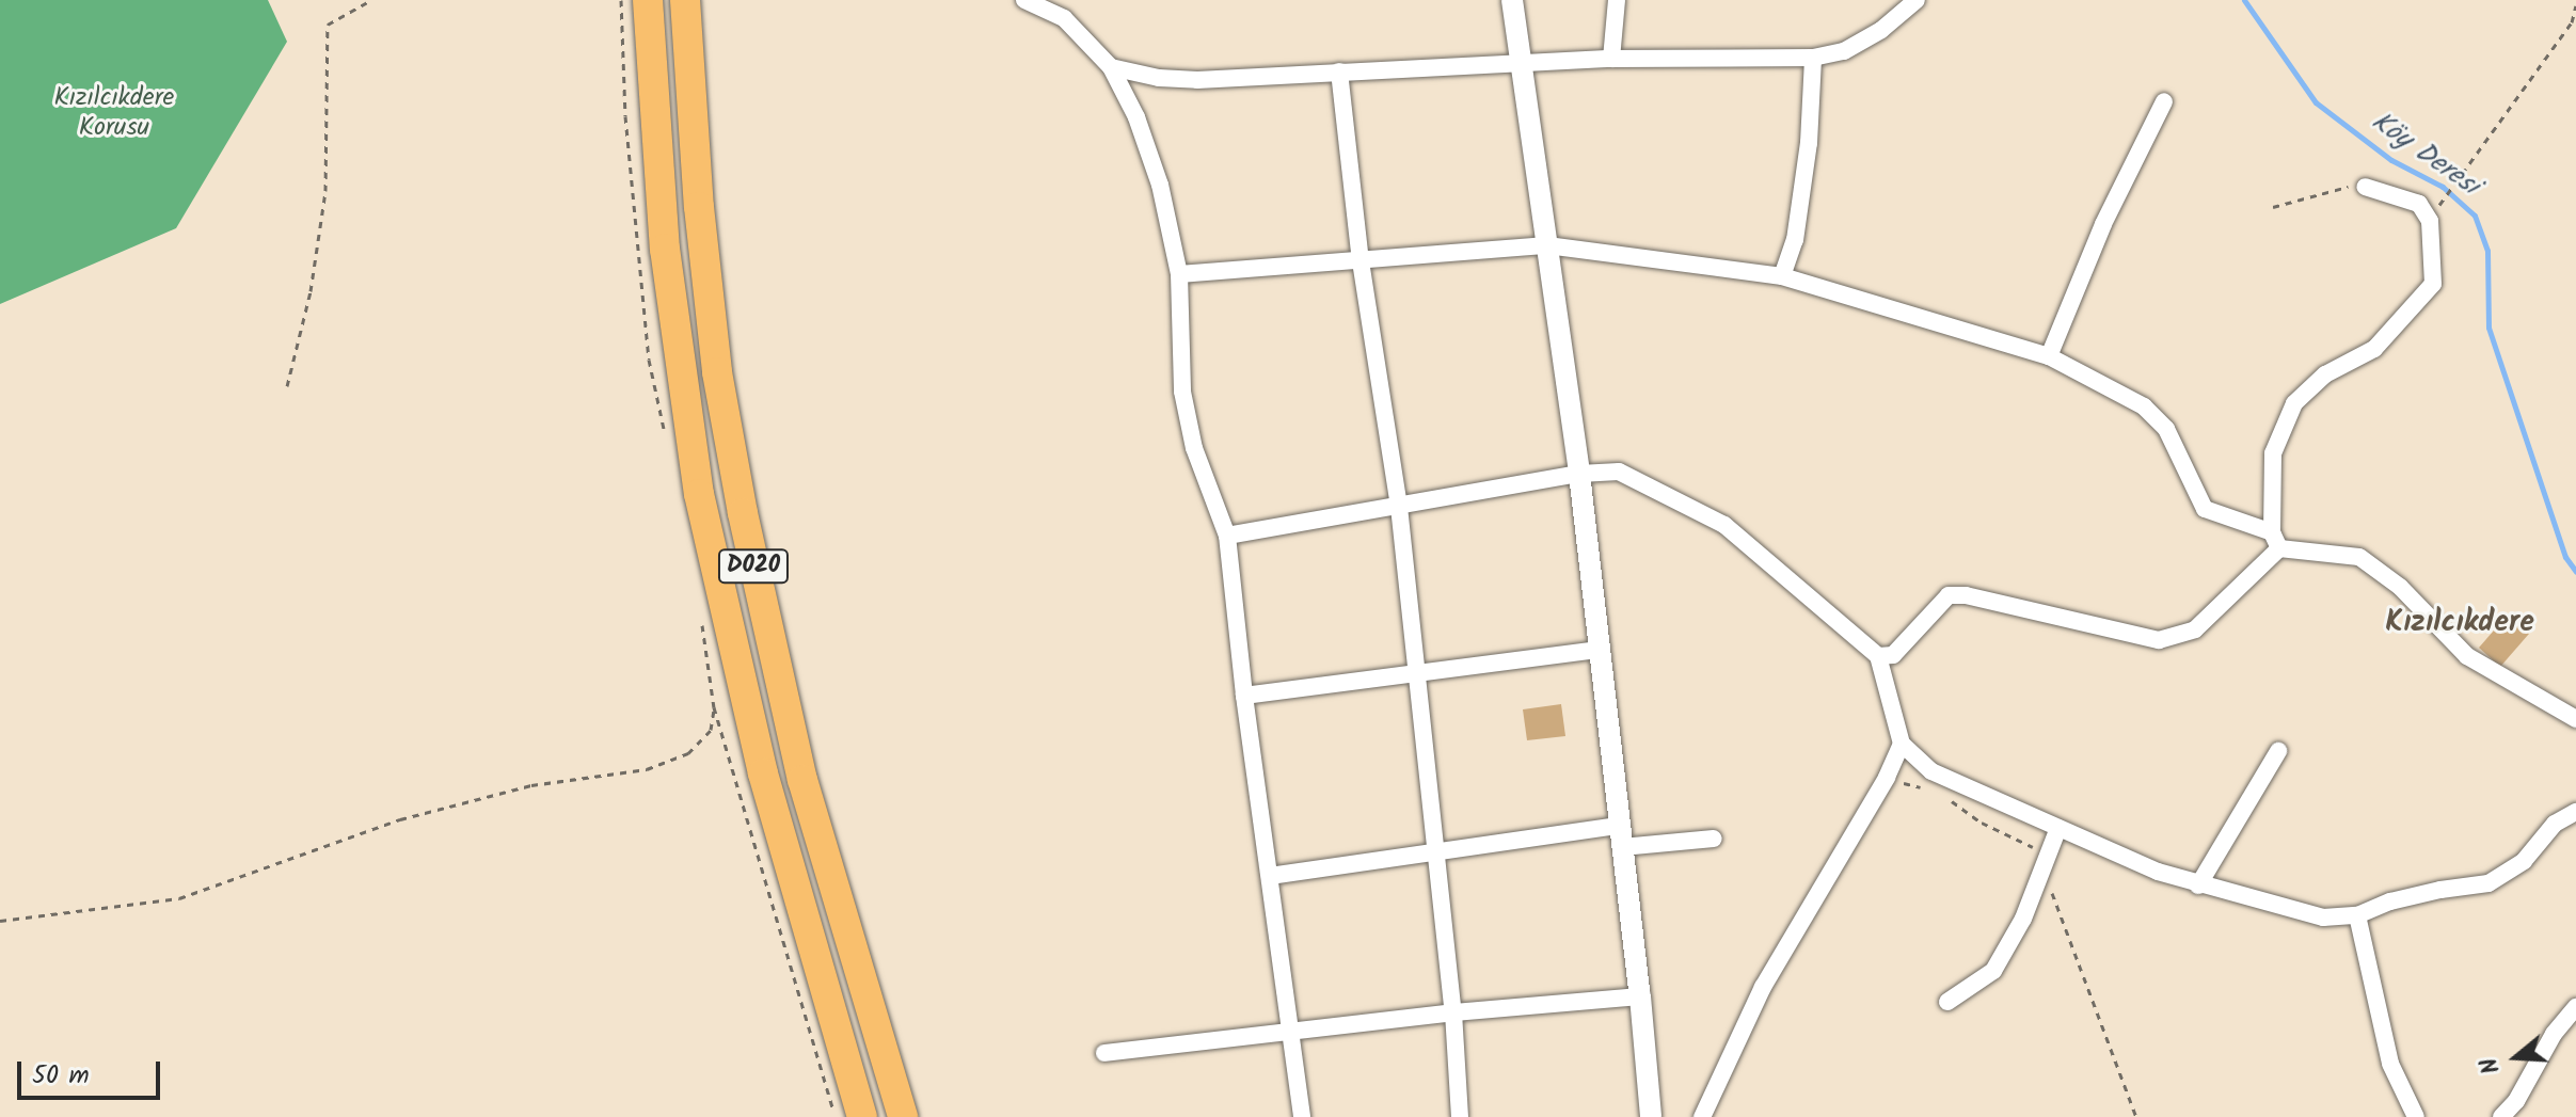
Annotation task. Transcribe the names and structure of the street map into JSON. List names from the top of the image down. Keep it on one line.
{"streets":{"highway":["D020"]},"districts":["Kızılcıkdere"],"water":["Köy Deresi"],"parks":["Kızılcıkdere Korusu"],"scale_bar":"50 m","north":"left"}
